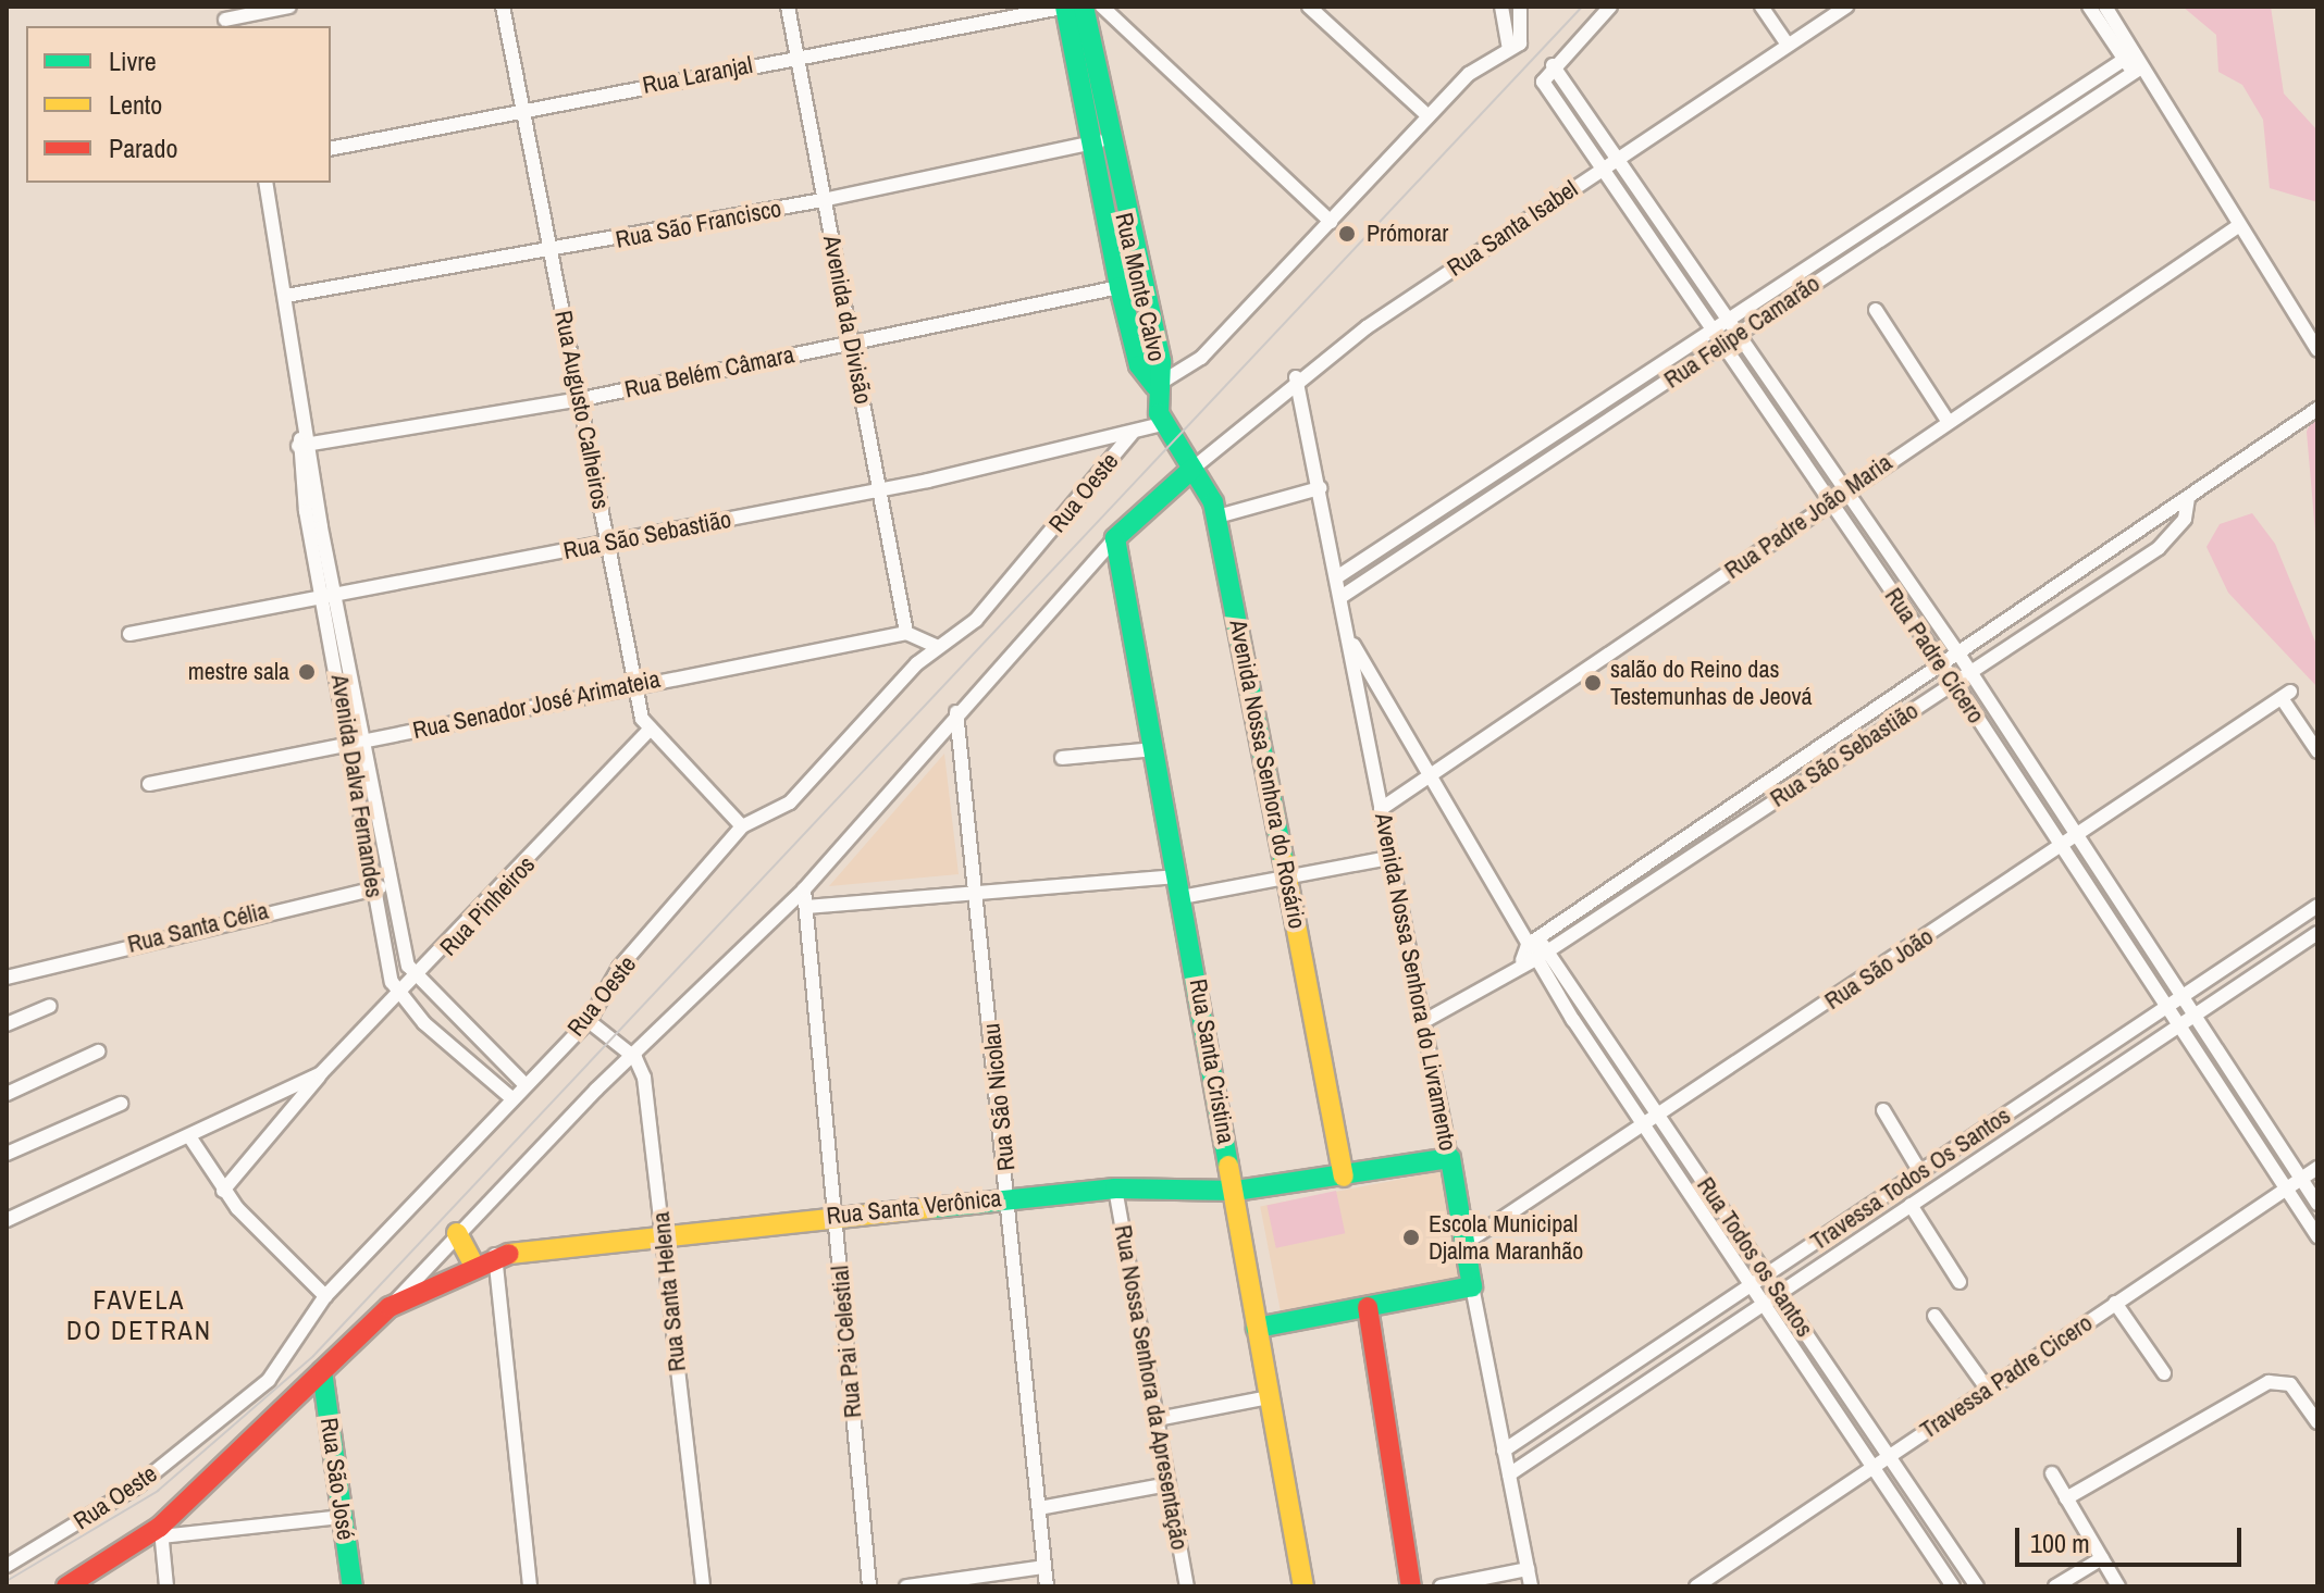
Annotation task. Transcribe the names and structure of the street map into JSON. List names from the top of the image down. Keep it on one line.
{"streets":{"main road":["Rua Monte Calvo","Rua Oeste","Avenida Nossa Senhora do Rosário","Avenida Nossa Senhora do Livramento","Rua Santa Cristina","Rua Santa Verônica","Rua São José"],"street":["Rua Laranjal","Rua São Francisco","Rua Santa Isabel","Avenida da Divisão","Rua Felipe Camarão","Rua Belém Câmara","Rua Augusto Calheiros","Rua Padre João Maria","Rua São Sebastião","Rua Padre Cícero","Rua Senador José Arimateia","Avenida Dalva Fernandes","Rua Pinheiros","Rua Santa Célia","Rua São João","Rua São Nicolau","Travessa Todos Os Santos","Rua Todos os Santos","Rua Santa Helena","Rua Pai Celestial","Travessa Padre Cicero","Rua Nossa Senhora da Apresentação"]},"crossings":[["Rua Laranjal","Rua Monte Calvo"],["Rua Laranjal","Avenida da Divisão"],["Rua Laranjal","Rua Augusto Calheiros"],["Rua São Francisco","Rua Monte Calvo"],["Rua São Francisco","Avenida da Divisão"],["Rua São Francisco","Rua Augusto Calheiros"],["Rua São Francisco","Avenida Dalva Fernandes"],["Rua Santa Isabel","Rua Oeste"],["Rua Santa Isabel","Rua Padre Cícero"],["Rua Santa Isabel","Avenida Nossa Senhora do Rosário"],["Rua Santa Isabel","Avenida Nossa Senhora do Livramento"],["Rua Monte Calvo","Rua Belém Câmara"],["Rua Monte Calvo","Avenida Nossa Senhora do Rosário"],["Avenida da Divisão","Rua Belém Câmara"],["Avenida da Divisão","Rua São Sebastião"],["Avenida da Divisão","Rua Senador José Arimateia"],["Rua Felipe Camarão","Rua Padre Cícero"],["Rua Felipe Camarão","Avenida Nossa Senhora do Livramento"],["Rua Belém Câmara","Rua Augusto Calheiros"],["Rua Belém Câmara","Avenida Dalva Fernandes"],["Rua Augusto Calheiros","Rua São Sebastião"],["Rua Augusto Calheiros","Rua Senador José Arimateia"],["Rua Augusto Calheiros","Rua Pinheiros"],["Rua Oeste","Rua São Sebastião"],["Rua Oeste","Avenida Nossa Senhora do Rosário"],["Rua Oeste","Rua Santa Cristina"],["Rua Oeste","Rua São Nicolau"],["Rua Oeste","Rua Santa Verônica"],["Rua Oeste","Rua Santa Helena"],["Rua Oeste","Rua Pai Celestial"],["Rua Oeste","Rua São José"],["Rua Padre João Maria","Rua Padre Cícero"],["Rua Padre João Maria","Avenida Nossa Senhora do Livramento"],["Rua Padre João Maria","Rua Todos os Santos"],["Rua São Sebastião","Rua Padre Cícero"],["Rua São Sebastião","Avenida Nossa Senhora do Rosário"],["Rua São Sebastião","Avenida Dalva Fernandes"],["Rua São Sebastião","Avenida Nossa Senhora do Livramento"],["Rua São Sebastião","Rua Todos os Santos"],["Rua Padre Cícero","Rua São João"],["Rua Padre Cícero","Travessa Todos Os Santos"],["Rua Padre Cícero","Travessa Padre Cicero"],["Rua Senador José Arimateia","Avenida Dalva Fernandes"],["Avenida Nossa Senhora do Rosário","Rua Santa Verônica"],["Avenida Dalva Fernandes","Rua Pinheiros"],["Avenida Dalva Fernandes","Rua Santa Célia"],["Rua São João","Avenida Nossa Senhora do Livramento"],["Rua São João","Rua Todos os Santos"],["Avenida Nossa Senhora do Livramento","Travessa Todos Os Santos"],["Avenida Nossa Senhora do Livramento","Rua Santa Verônica"],["Avenida Nossa Senhora do Livramento","Rua Todos os Santos"],["Rua Santa Cristina","Rua Santa Verônica"],["Rua São Nicolau","Rua Santa Verônica"],["Travessa Todos Os Santos","Rua Todos os Santos"],["Rua Santa Verônica","Rua Santa Helena"],["Rua Santa Verônica","Rua Pai Celestial"],["Rua Santa Verônica","Rua Nossa Senhora da Apresentação"],["Rua Todos os Santos","Travessa Padre Cicero"]],"districts":["FAVELA DO DETRAN"],"places":["Prómorar","mestre sala","salão do Reino das Testemunhas de Jeová","Escola Municipal Djalma Maranhão"],"legend":["Livre","Lento","Parado"],"scale_bar":"100 m"}
